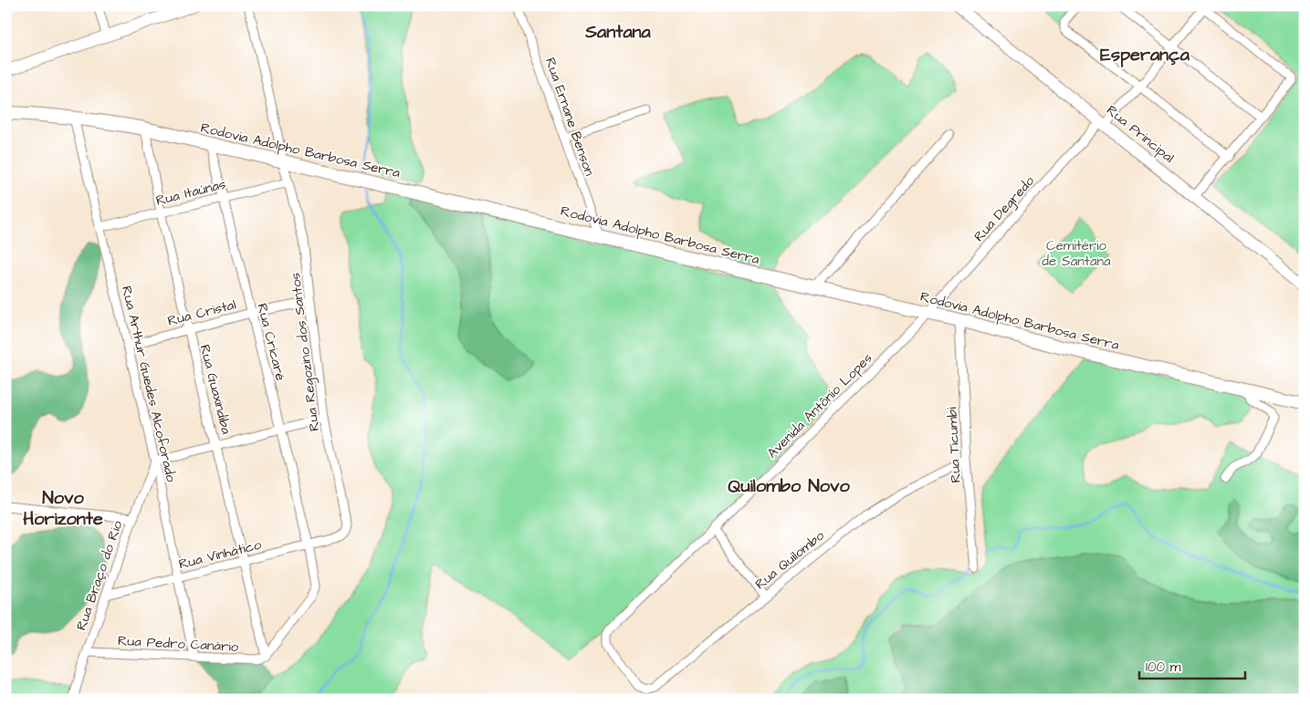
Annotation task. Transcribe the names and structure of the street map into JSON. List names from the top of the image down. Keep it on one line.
{"streets":{"main road":["Rua Principal","Rodovia Adolpho Barbosa Serra"],"street":["Rua Ernane Benson","Rua Itaúnas","Rua Degredo","Rua Cristal","Rua Cricaré","Rua Regozino dos Santos","Rua Arthur Guedes Alcoforado","Rua Guaxindiba","Avenida Antônio Lopes","Rua Ticumbi","Rua Vinhático","Rua Quilombo","Rua Braço do Rio","Rua Pedro Canário"]},"crossings":[["Rua Ernane Benson","Rodovia Adolpho Barbosa Serra"],["Rua Principal","Rua Degredo"],["Rodovia Adolpho Barbosa Serra","Rua Degredo"],["Rodovia Adolpho Barbosa Serra","Rua Cricaré"],["Rodovia Adolpho Barbosa Serra","Rua Regozino dos Santos"],["Rodovia Adolpho Barbosa Serra","Rua Arthur Guedes Alcoforado"],["Rodovia Adolpho Barbosa Serra","Rua Guaxindiba"],["Rodovia Adolpho Barbosa Serra","Avenida Antônio Lopes"],["Rodovia Adolpho Barbosa Serra","Rua Ticumbi"],["Rua Itaúnas","Rua Cricaré"],["Rua Itaúnas","Rua Regozino dos Santos"],["Rua Itaúnas","Rua Arthur Guedes Alcoforado"],["Rua Itaúnas","Rua Guaxindiba"],["Rua Degredo","Avenida Antônio Lopes"],["Rua Cristal","Rua Cricaré"],["Rua Cristal","Rua Regozino dos Santos"],["Rua Cristal","Rua Arthur Guedes Alcoforado"],["Rua Cristal","Rua Guaxindiba"],["Rua Cricaré","Rua Guaxindiba"],["Rua Cricaré","Rua Vinhático"],["Rua Cricaré","Rua Pedro Canário"],["Rua Regozino dos Santos","Rua Vinhático"],["Rua Arthur Guedes Alcoforado","Rua Vinhático"],["Rua Arthur Guedes Alcoforado","Rua Braço do Rio"],["Rua Arthur Guedes Alcoforado","Rua Pedro Canário"],["Rua Guaxindiba","Rua Vinhático"],["Rua Guaxindiba","Rua Pedro Canário"],["Avenida Antônio Lopes","Rua Quilombo"],["Rua Ticumbi","Rua Quilombo"],["Rua Vinhático","Rua Braço do Rio"],["Rua Braço do Rio","Rua Pedro Canário"]],"districts":["Santana","Esperança","Quilombo Novo","Novo Horizonte"],"parks":["Cemitério de Santana"],"scale_bar":"100 m"}
